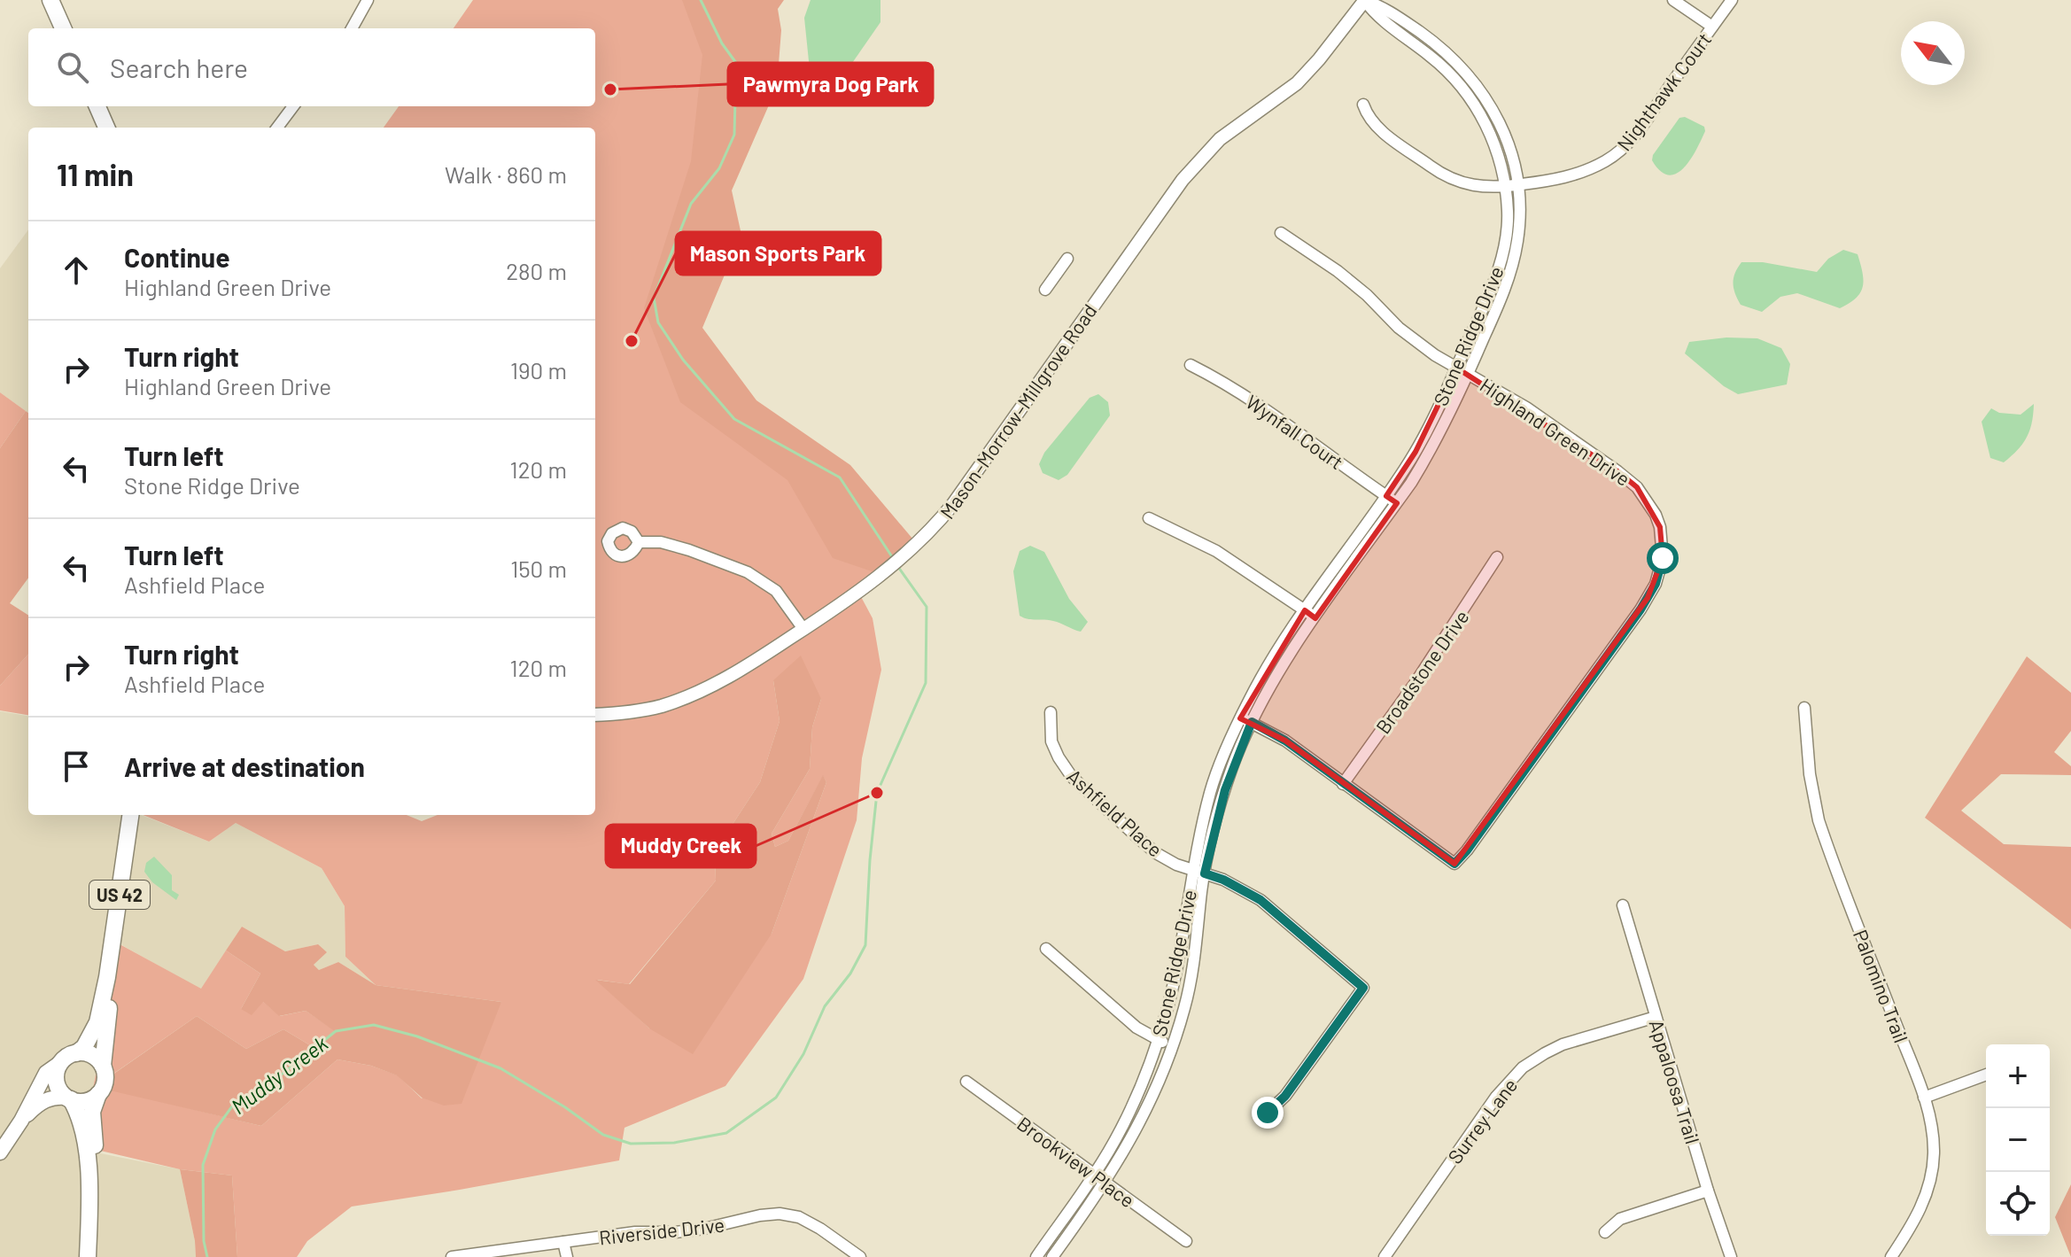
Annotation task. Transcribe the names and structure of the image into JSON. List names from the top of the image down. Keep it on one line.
{"streets":{"main road":["US 42"],"street":["Nighthawk Court","Stone Ridge Drive","Mason–Morrow–Millgrove Road","Wynfall Court","Highland Green Drive","Broadstone Drive","Ashfield Place","Palomino Trail","Appaloosa Trail","Surrey Lane","Brookview Place","Riverside Drive"]},"crossings":[["Nighthawk Court","Stone Ridge Drive"],["Stone Ridge Drive","Mason–Morrow–Millgrove Road"],["Stone Ridge Drive","Wynfall Court"],["Stone Ridge Drive","Highland Green Drive"],["Stone Ridge Drive","Ashfield Place"],["Stone Ridge Drive","Brookview Place"],["Highland Green Drive","Broadstone Drive"],["Appaloosa Trail","Surrey Lane"]],"water":["Muddy Creek"],"places":["Pawmyra Dog Park","Mason Sports Park","Muddy Creek"],"north":"top left","page":{"search":"Search here","heading":["11 min","Walk · 860 m"],"list":[["Continue","Highland Green Drive","280 m"],["Turn right","Highland Green Drive","190 m"],["Turn left","Stone Ridge Drive","120 m"],["Turn left","Ashfield Place","150 m"],["Turn right","Ashfield Place","120 m"],"Arrive at destination"],"map_buttons":["+","−"]}}
